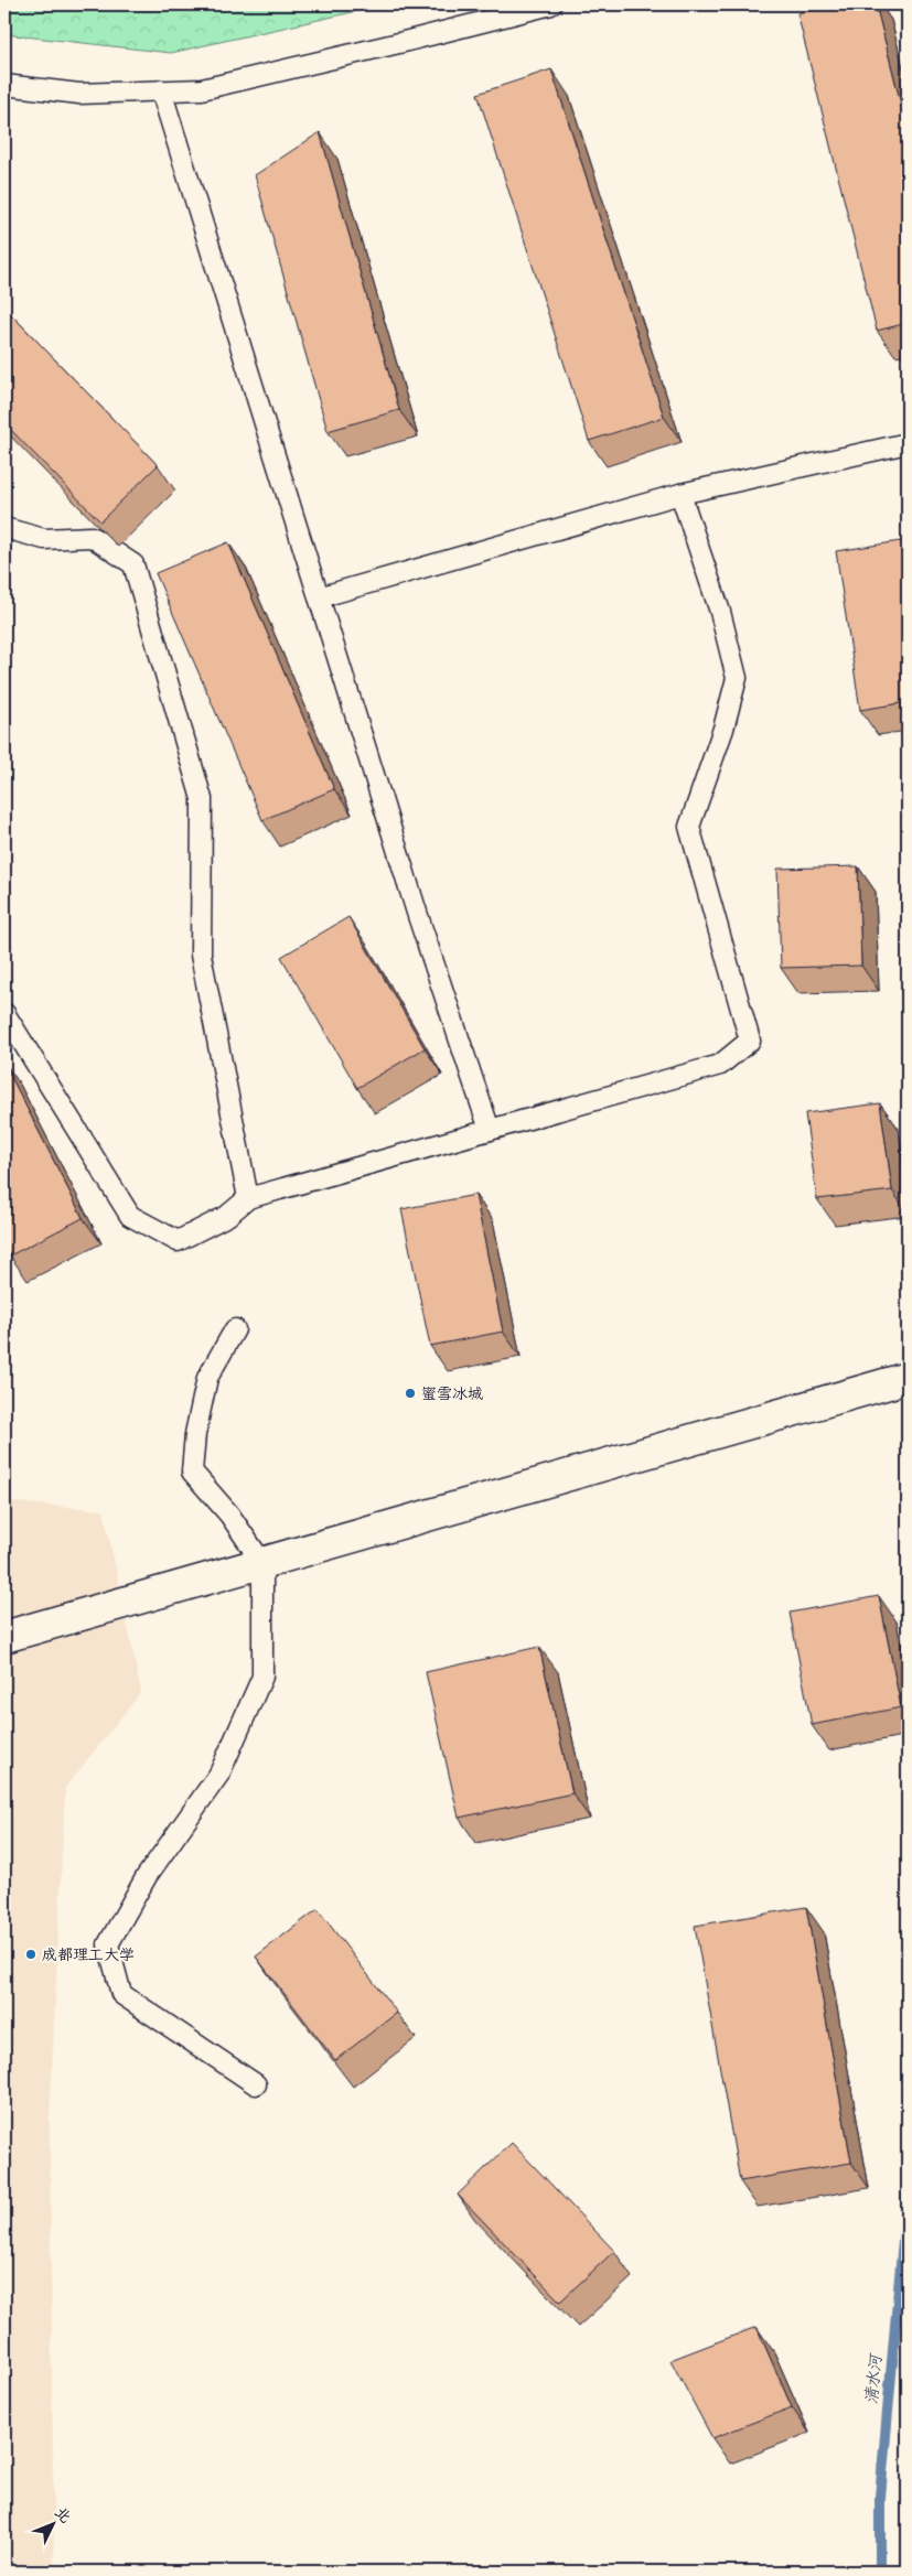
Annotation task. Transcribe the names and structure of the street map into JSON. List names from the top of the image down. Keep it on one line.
{"water":["清水河"],"places":["蜜雪冰城","成都理工大学"],"north":"top right"}
